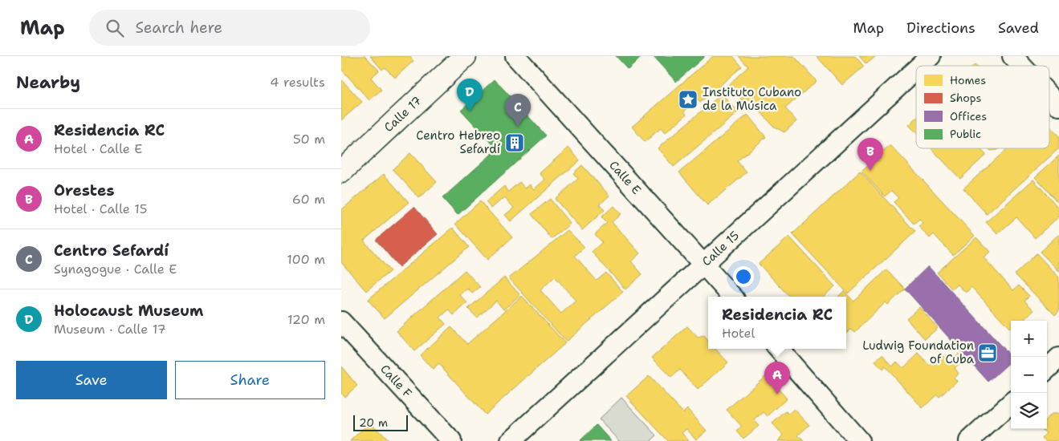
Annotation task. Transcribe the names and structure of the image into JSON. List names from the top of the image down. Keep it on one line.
{"streets":{"street":["Calle 17","Calle E","Calle 15","Calle F"]},"crossings":[["Calle E","Calle 15"]],"places":{"place":["Instituto Cubano de la Música"],"building":["Centro Hebreo Sefardí"],"office":["Ludwig Foundation of Cuba"]},"legend":["Homes","Shops","Offices","Public"],"scale_bar":"20 m","page":{"header":"Map","search":"Search here","nav":["Map","Directions","Saved"],"heading":["Nearby","4 results"],"pins":["D","C","B","A"],"list":[{"mark":"A","name":"Residencia RC","note":"Hotel · Calle E","value":"50 m"},{"mark":"B","name":"Orestes","note":"Hotel · Calle 15","value":"60 m"},{"mark":"C","name":"Centro Sefardí","note":"Synagogue · Calle E","value":"100 m"},{"mark":"D","name":"Holocaust Museum","note":"Museum · Calle 17","value":"120 m"}],"popup":["Residencia RC","Hotel"],"map_buttons":["+","−"],"buttons":["Save","Share"],"scale":"20 m"}}
